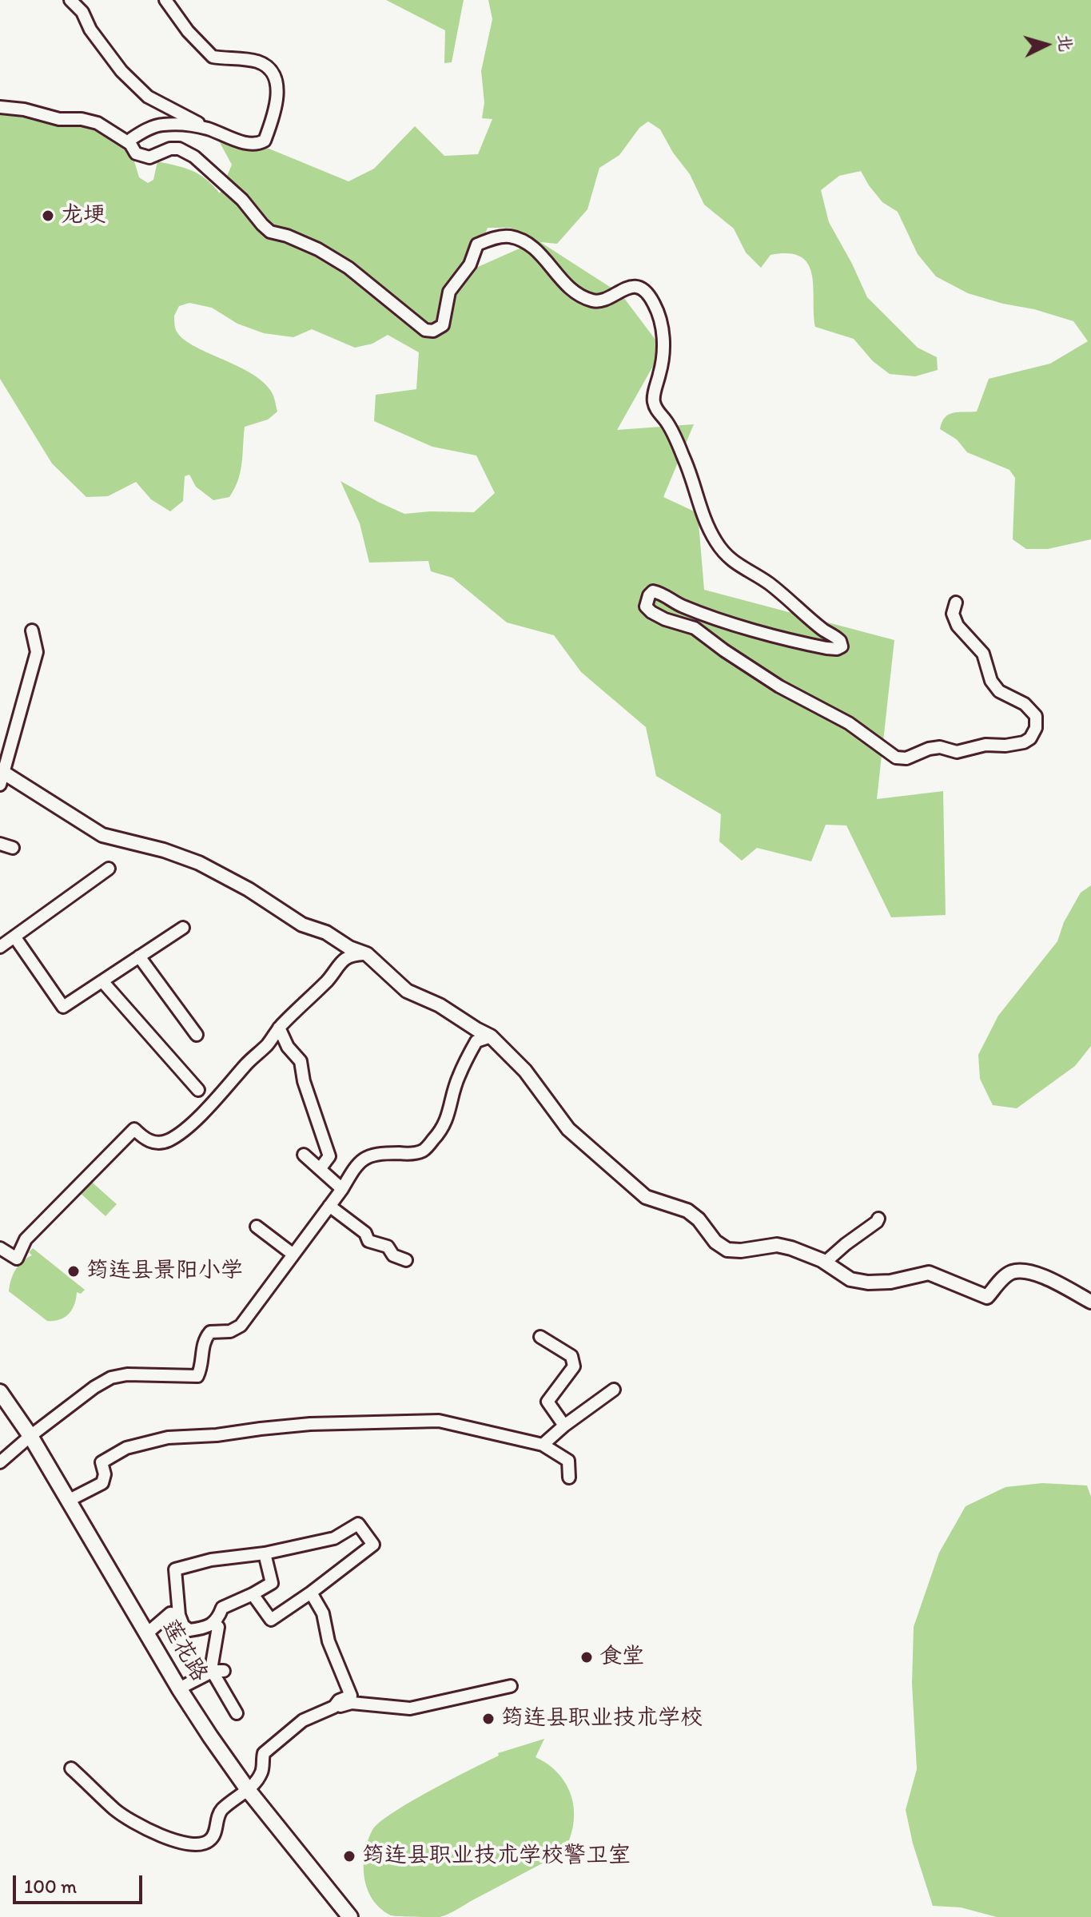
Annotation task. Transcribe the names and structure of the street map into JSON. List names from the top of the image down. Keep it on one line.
{"streets":{"main road":["莲花路"]},"places":["龙埂","筠连县景阳小学","食堂","筠连县职业技术学校","筠连县职业技术学校警卫室"],"scale_bar":"100 m","north":"right"}
